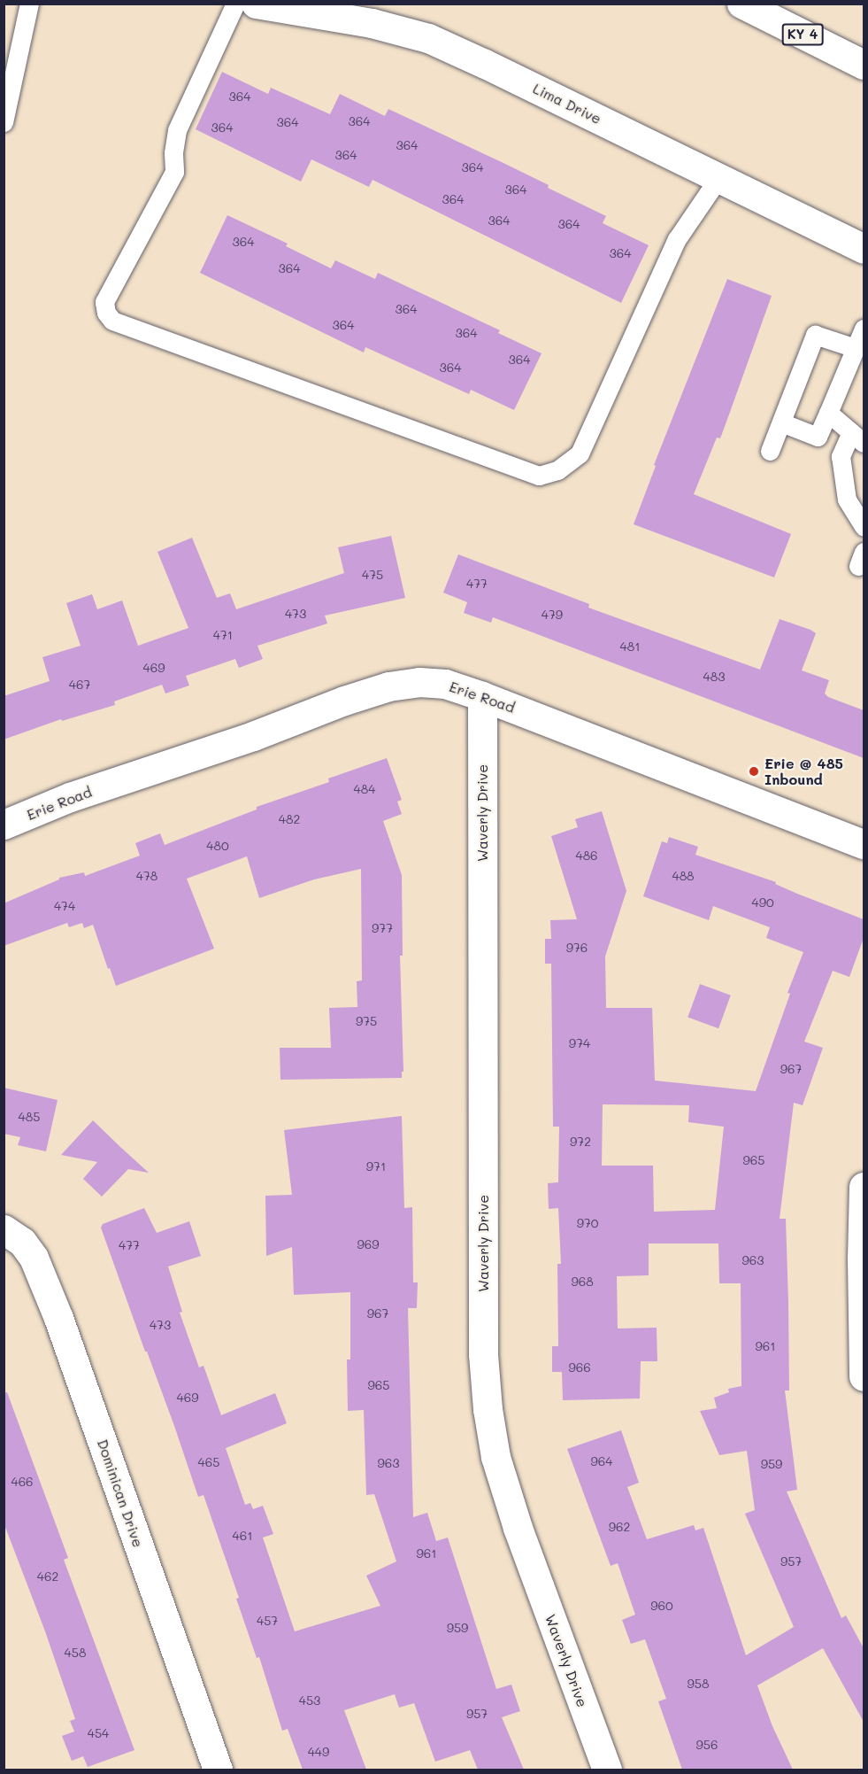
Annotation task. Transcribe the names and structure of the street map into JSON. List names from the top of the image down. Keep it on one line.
{"streets":{"main road":["KY 4","Lima Drive","Erie Road","Waverly Drive","Dominican Drive"]},"crossings":[["Erie Road","Waverly Drive"]],"places":["Erie @ 485 Inbound"],"house_numbers":["364","364","364","364","364","364","364","364","364","364","364","364","364","364","364","364","364","364","364","475","477","473","479","471","481","469","483","467","484","482","480","486","478","488","490","474","977","976","975","974","967","485","972","965","971","970","969","477","963","968","967","473","961","966","965","469","964","465","963","959","466","962","461","961","957","462","960","457","959","458","958","453","957","454","956","449"]}
